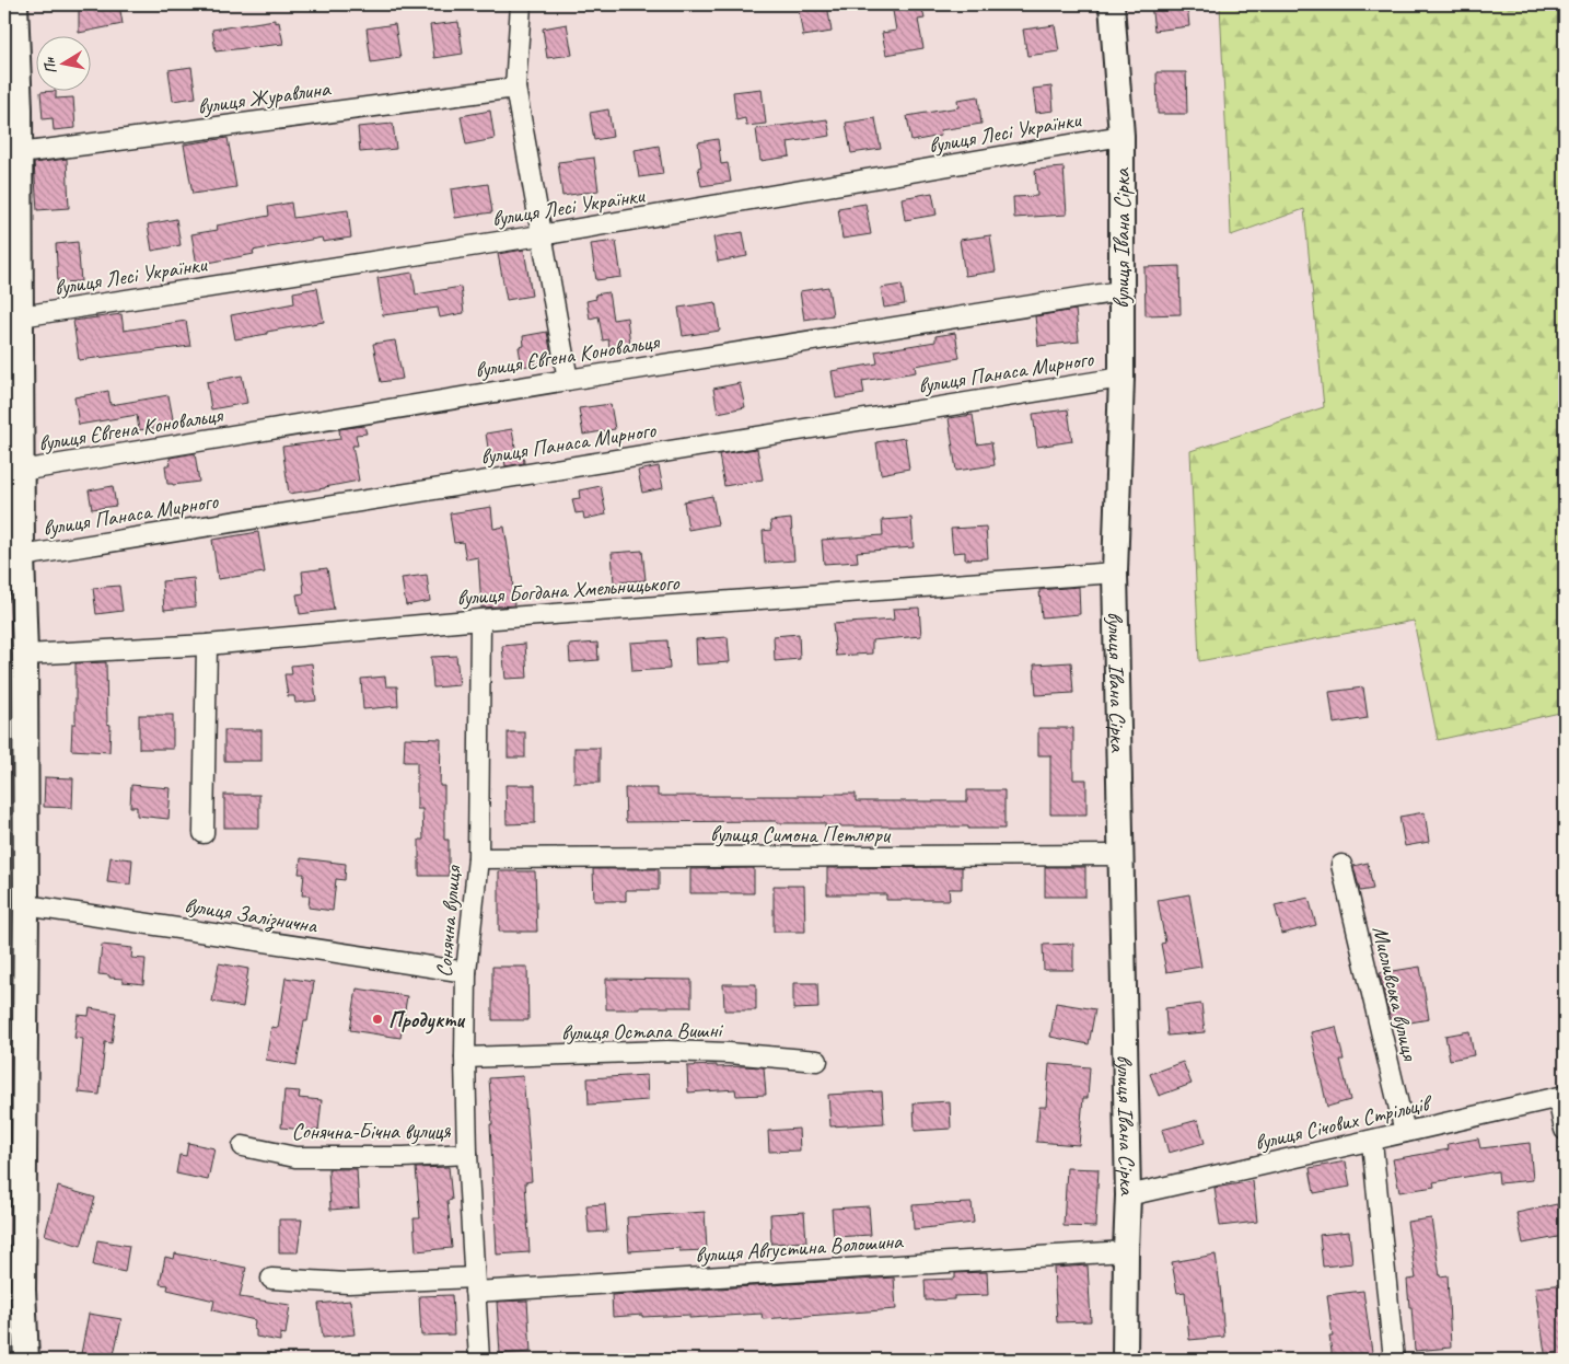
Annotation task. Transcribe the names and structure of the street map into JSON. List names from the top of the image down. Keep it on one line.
{"streets":{"street":["вулиця Журавлина","вулиця Лесі Українки","вулиця Івана Сірка","вулиця Євгена Коновальця","вулиця Панаса Мирного","вулиця Богдана Хмельницького","вулиця Симона Петлюри","вулиця Залізнична","Сонячна вулиця","Мисливська вулиця","вулиця Остапа Вишні","вулиця Січових Стрільців","Сонячна-Бічна вулиця","вулиця Августина Волошина"]},"crossings":[["вулиця Лесі Українки","вулиця Івана Сірка"],["вулиця Івана Сірка","вулиця Євгена Коновальця"],["вулиця Івана Сірка","вулиця Панаса Мирного"],["вулиця Івана Сірка","вулиця Богдана Хмельницького"],["вулиця Івана Сірка","вулиця Симона Петлюри"],["вулиця Івана Сірка","вулиця Січових Стрільців"],["вулиця Івана Сірка","вулиця Августина Волошина"],["вулиця Богдана Хмельницького","Сонячна вулиця"],["вулиця Симона Петлюри","Сонячна вулиця"],["вулиця Залізнична","Сонячна вулиця"],["Сонячна вулиця","вулиця Остапа Вишні"],["Сонячна вулиця","Сонячна-Бічна вулиця"],["Сонячна вулиця","вулиця Августина Волошина"],["Мисливська вулиця","вулиця Січових Стрільців"]],"places":["Продукти"],"north":"left"}
